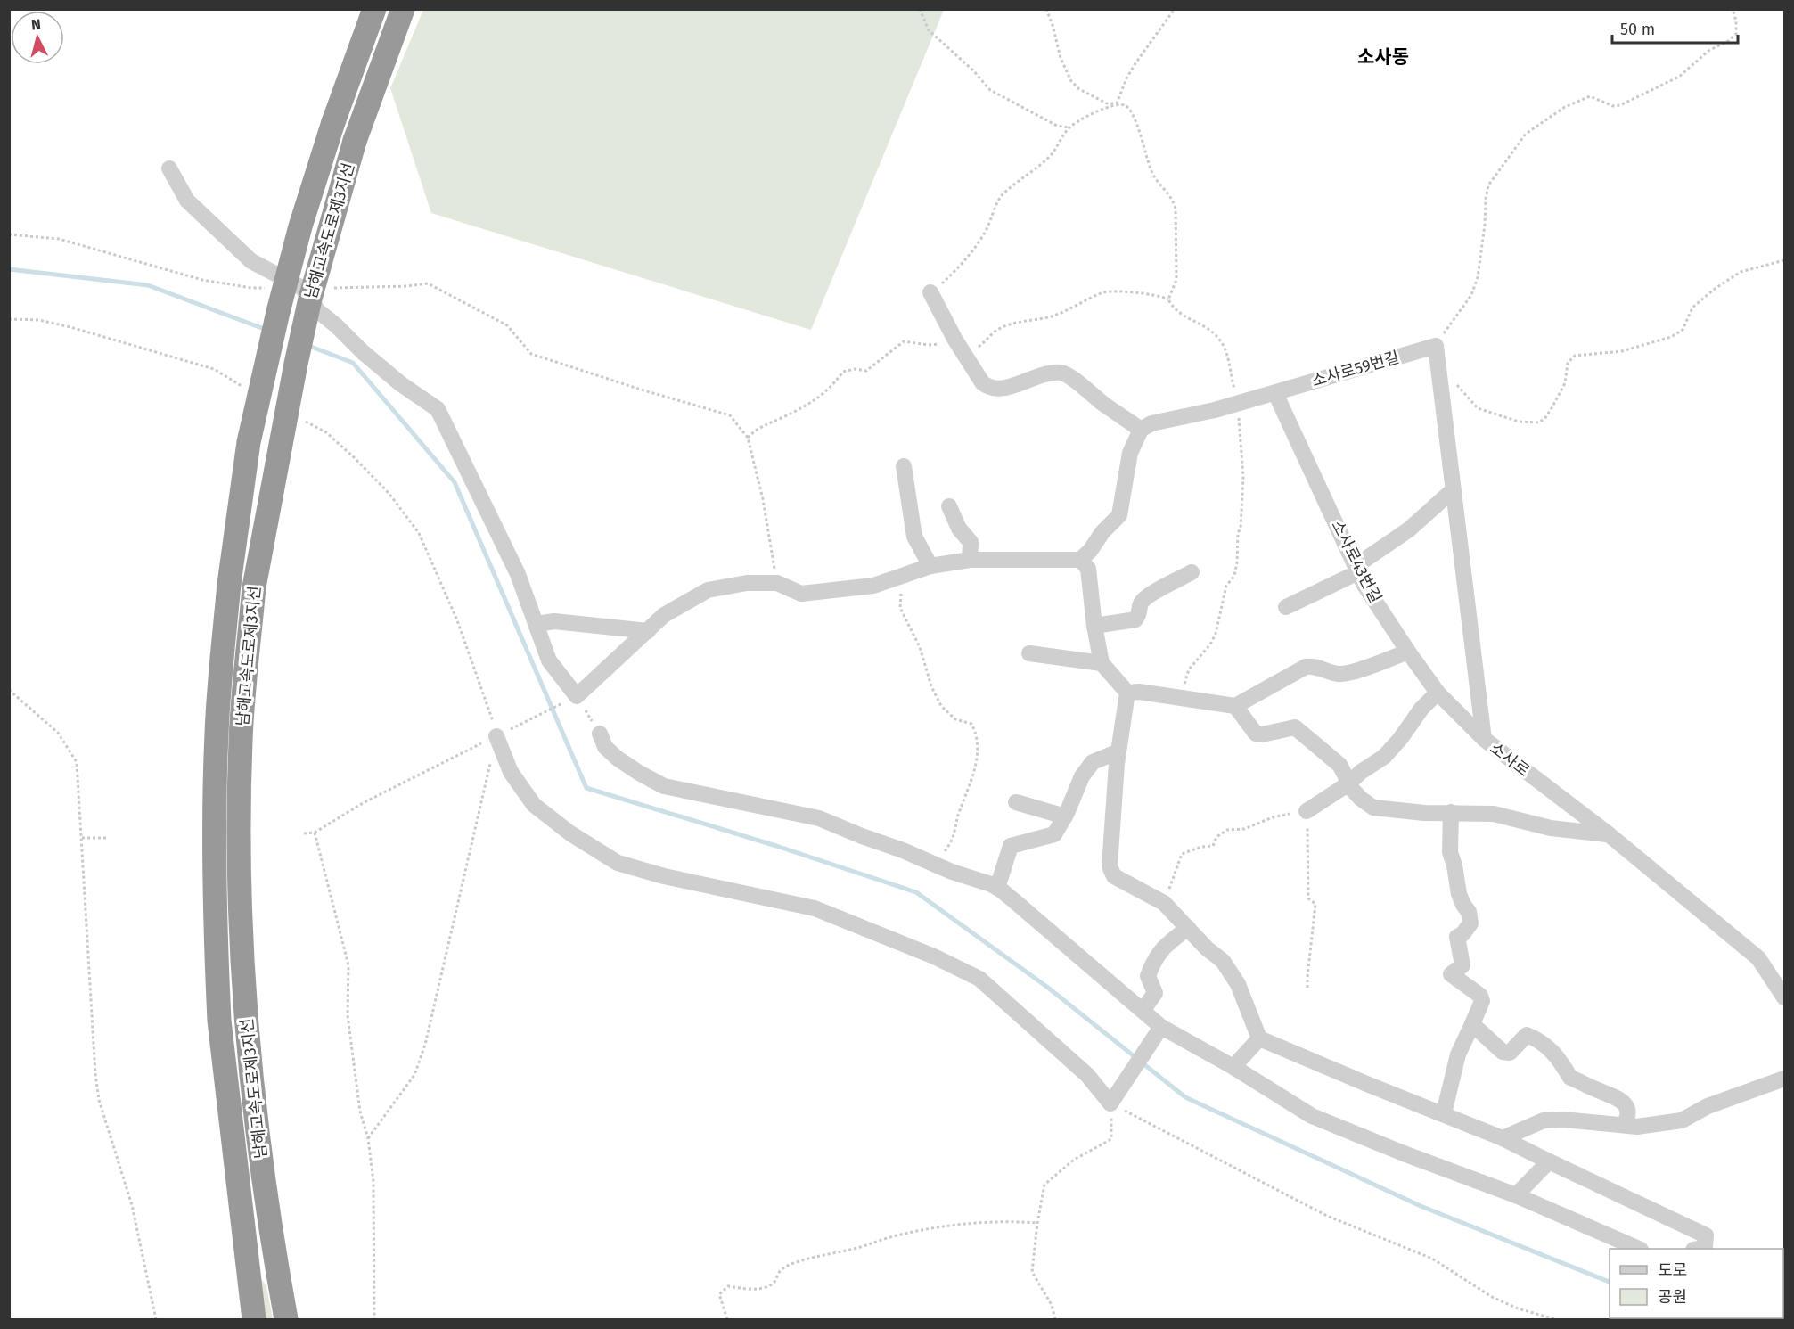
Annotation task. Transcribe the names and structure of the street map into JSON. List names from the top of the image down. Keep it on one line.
{"streets":{"highway":["남해고속도로제3지선"],"street":["소사로59번길","소사로43번길","소사로"]},"crossings":[["소사로59번길","소사로43번길"],["소사로59번길","소사로"],["소사로43번길","소사로"]],"districts":["소사동"],"legend":["도로","공원"],"scale_bar":"50 m","north":"top"}
